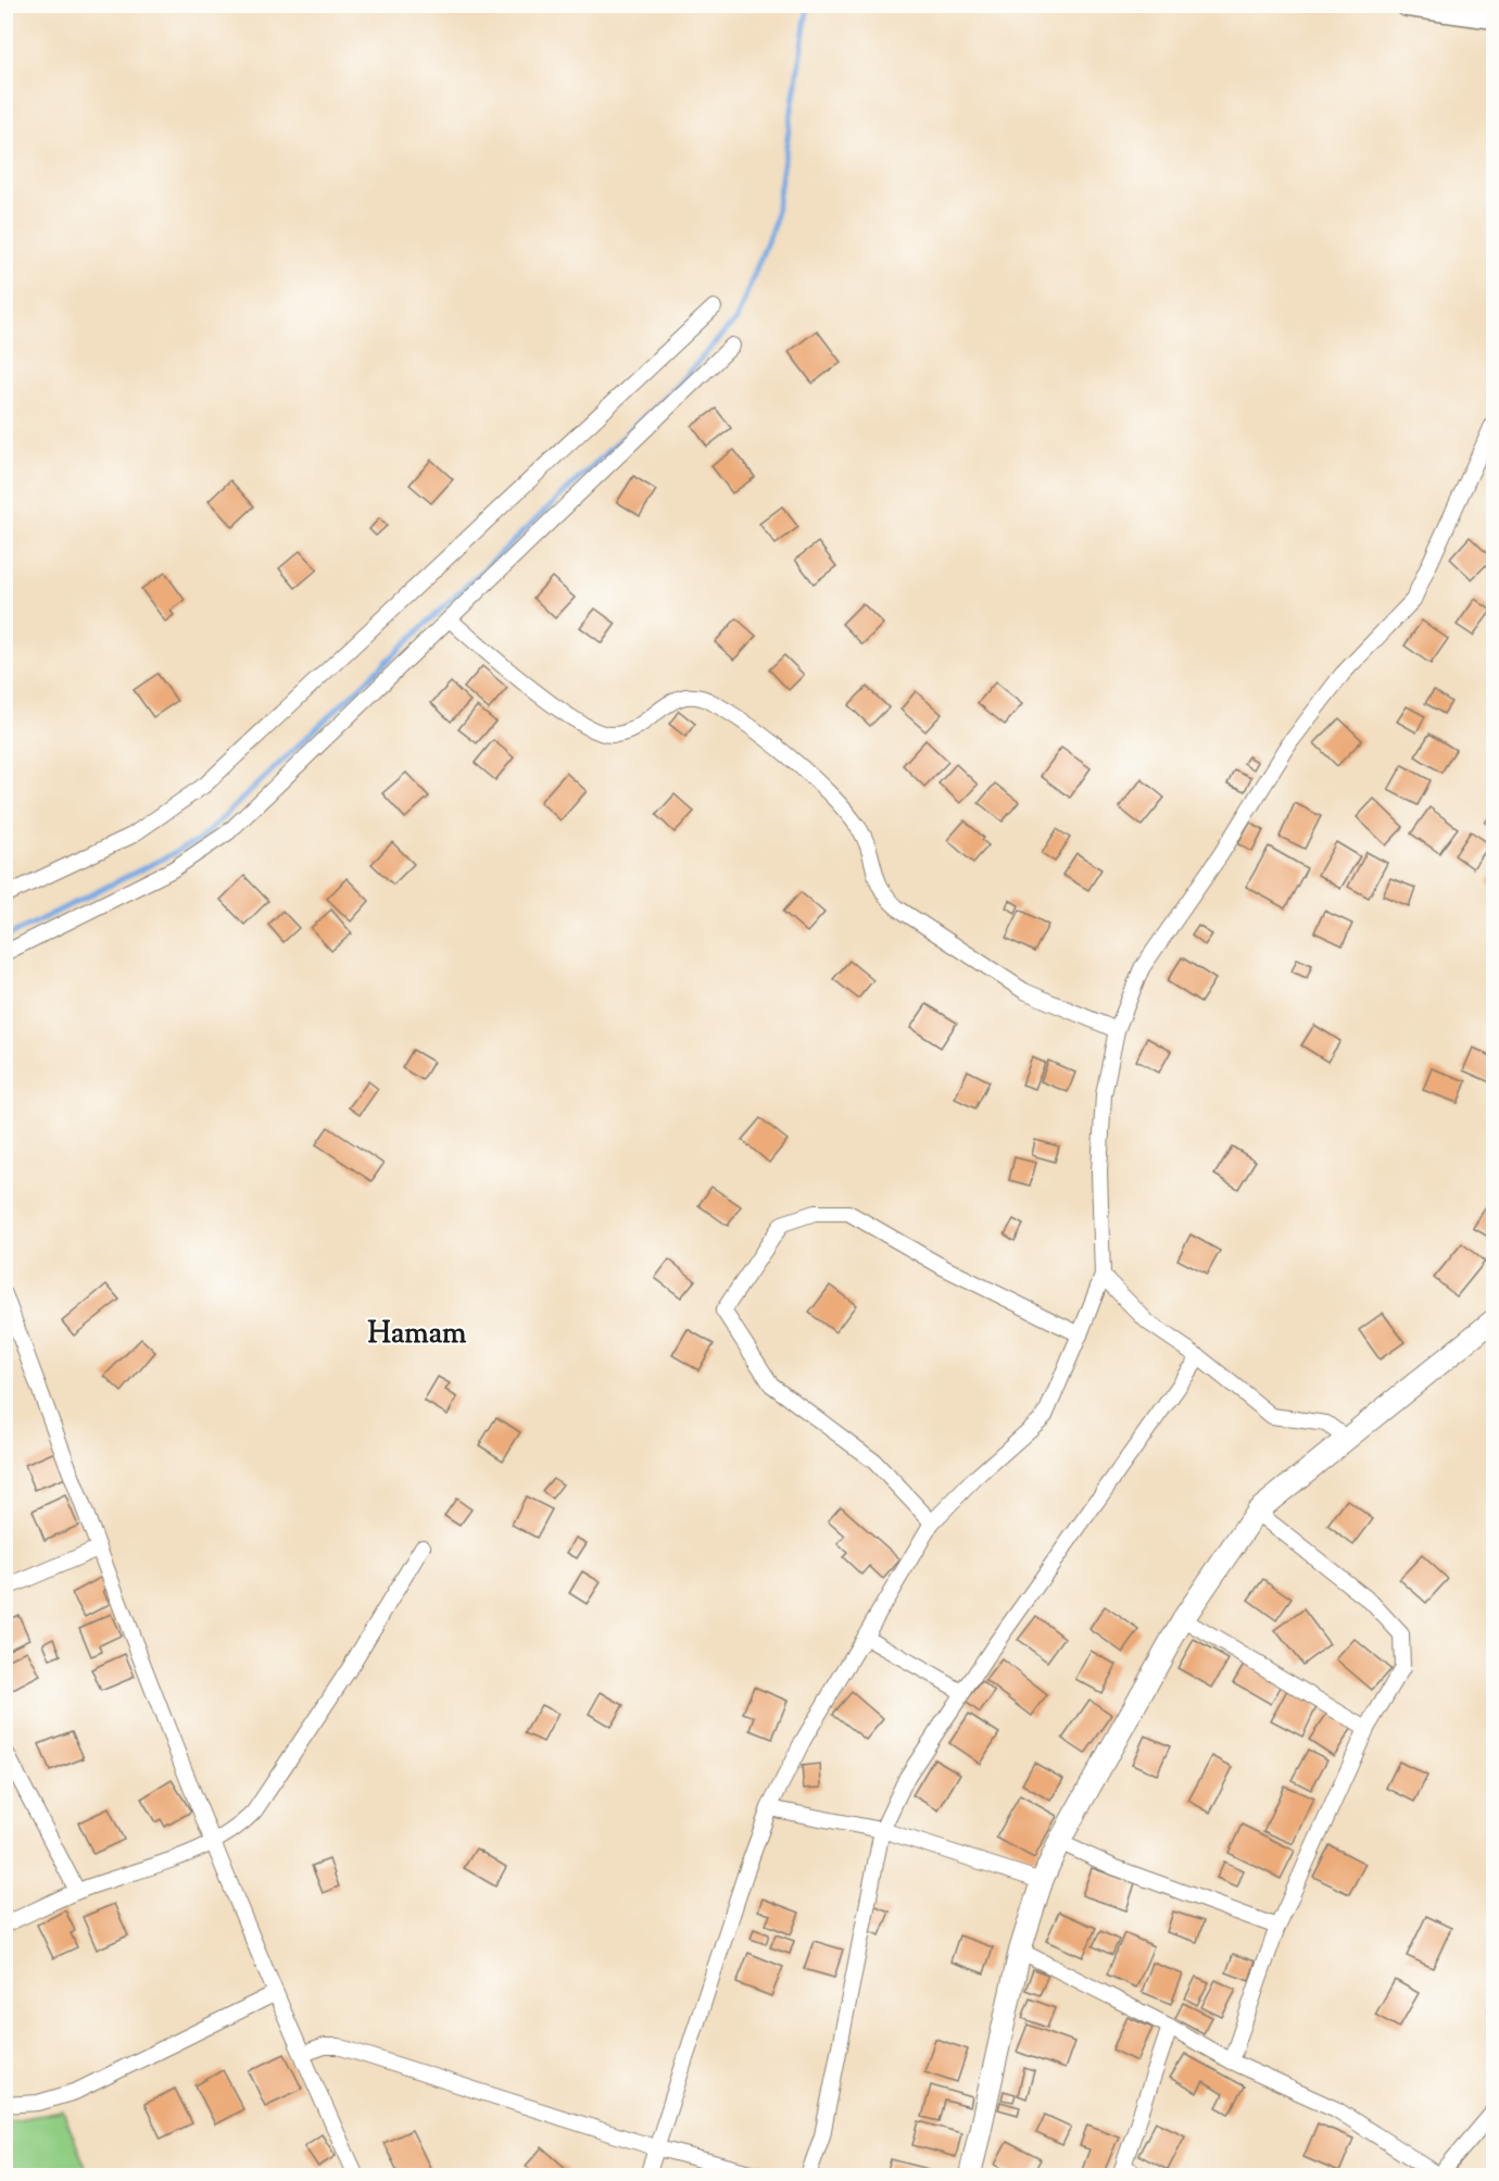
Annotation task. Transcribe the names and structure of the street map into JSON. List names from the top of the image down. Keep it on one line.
{"districts":["Hamam"]}
